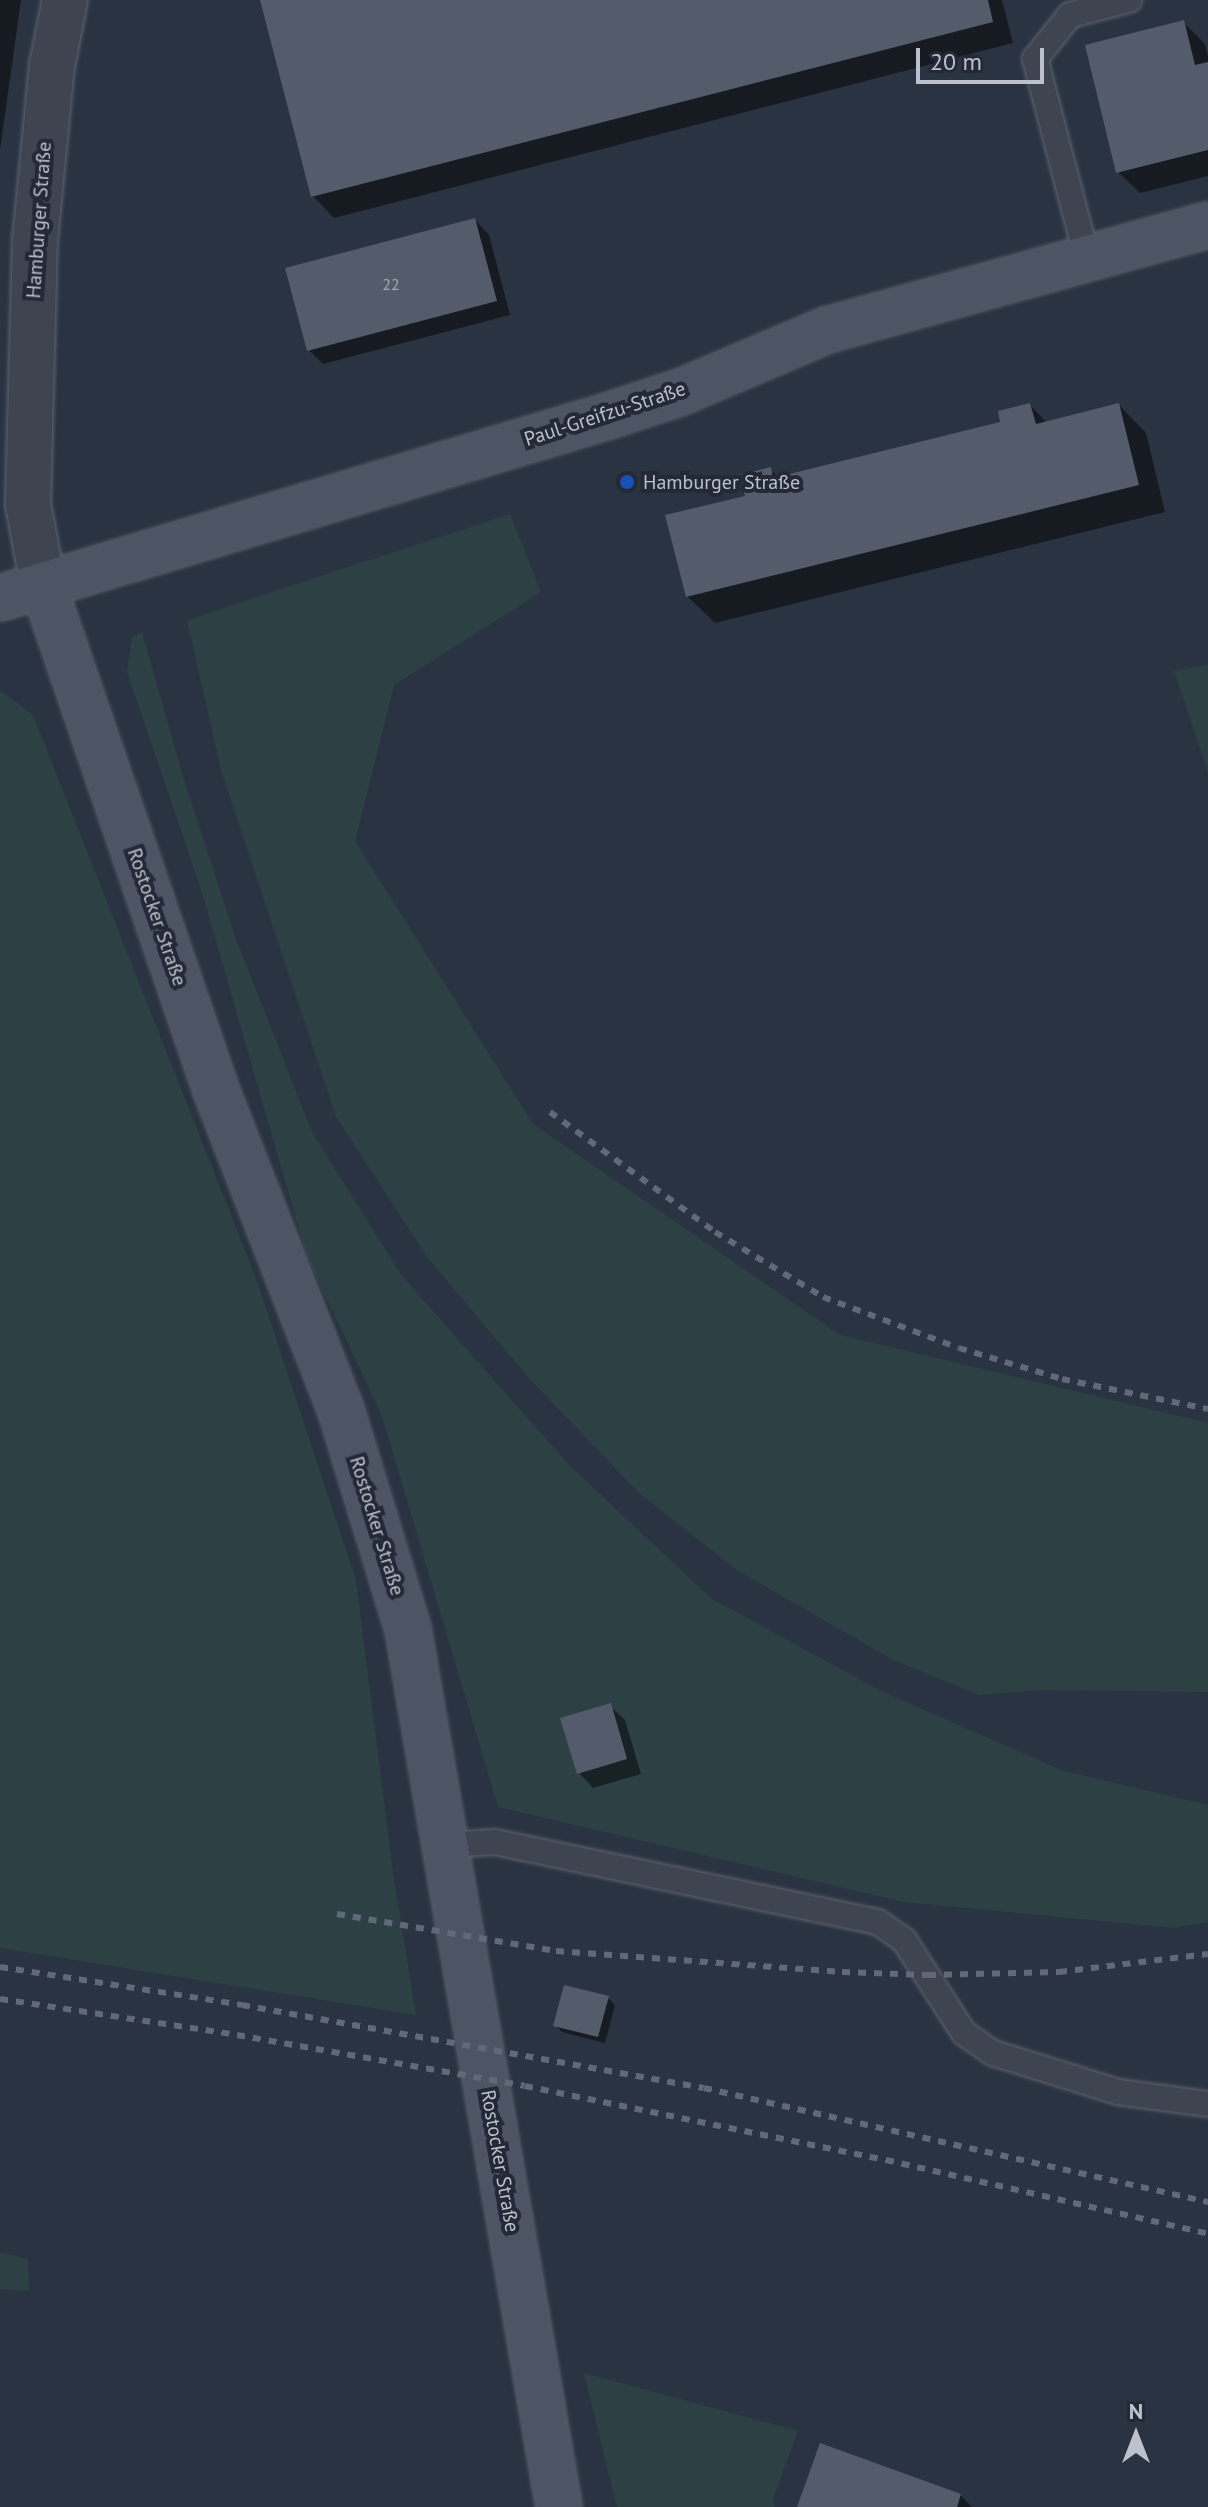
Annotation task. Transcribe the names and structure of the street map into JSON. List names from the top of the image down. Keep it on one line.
{"streets":{"street":["Hamburger Straße","Paul-Greifzu-Straße","Rostocker Straße"]},"crossings":[["Hamburger Straße","Paul-Greifzu-Straße"],["Hamburger Straße","Rostocker Straße"],["Paul-Greifzu-Straße","Rostocker Straße"]],"places":["Hamburger Straße"],"house_numbers":["22"],"scale_bar":"20 m","north":"top"}
